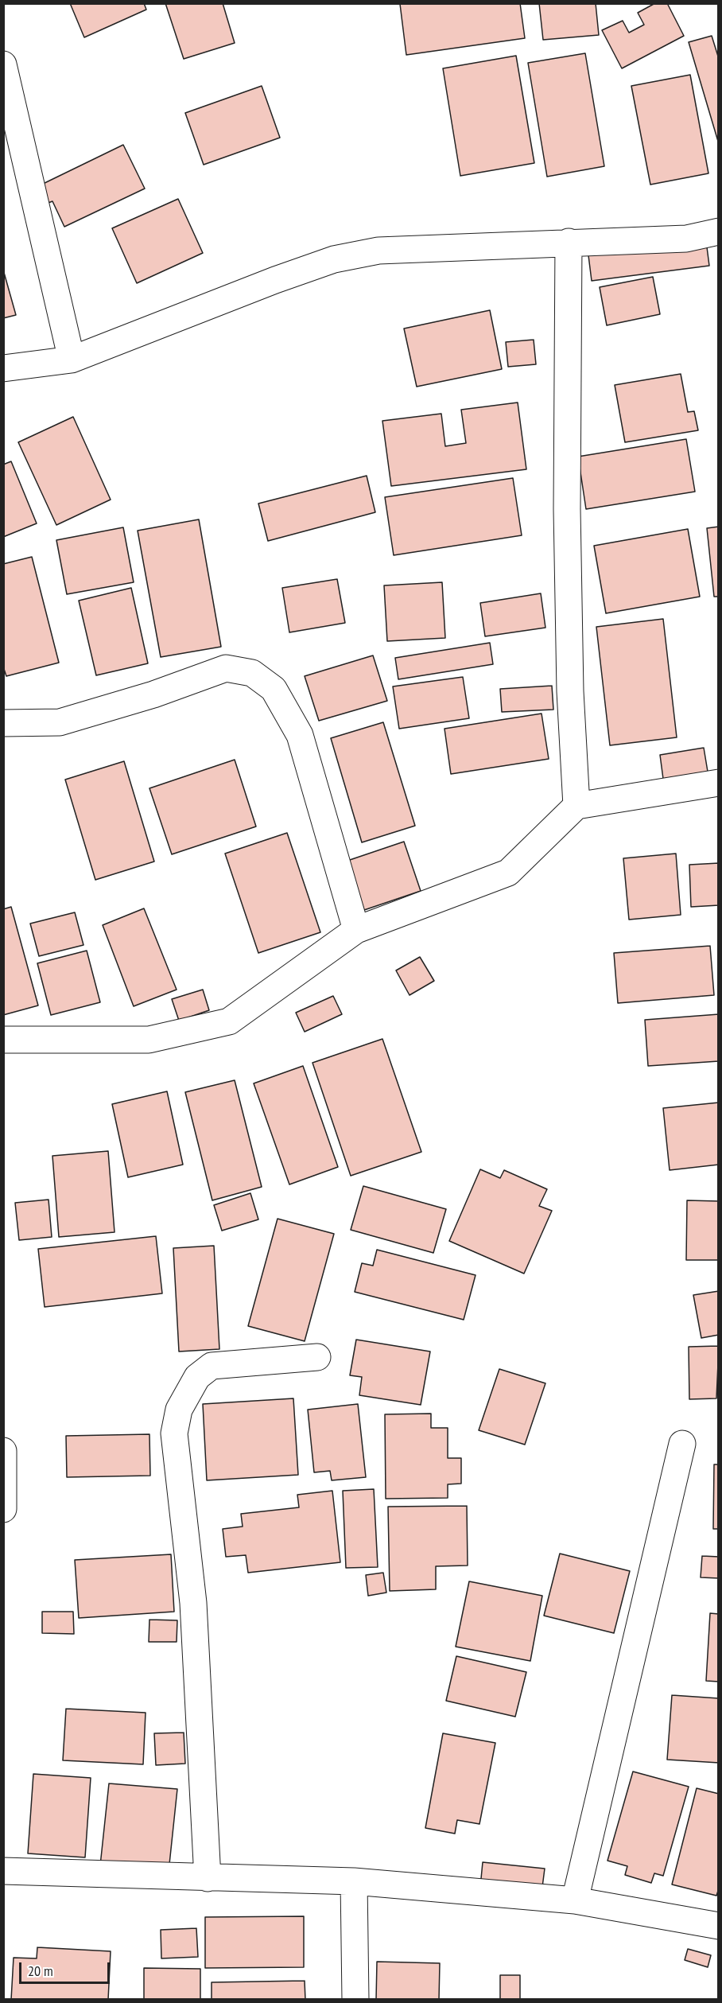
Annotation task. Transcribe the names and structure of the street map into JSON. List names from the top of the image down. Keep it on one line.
{"scale_bar":"20 m"}
